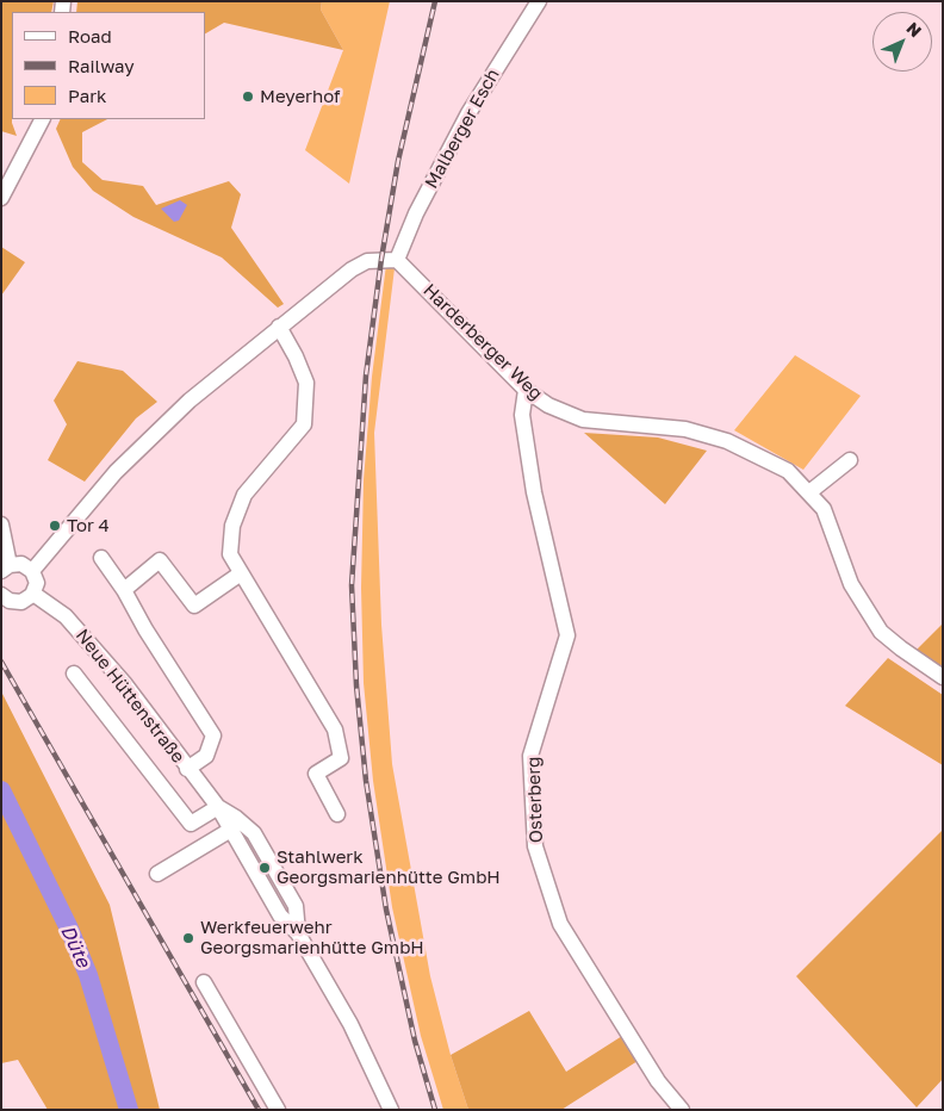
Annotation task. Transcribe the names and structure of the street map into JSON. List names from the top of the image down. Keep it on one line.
{"streets":{"street":["Malberger Esch","Harderberger Weg","Neue Hüttenstraße","Osterberg"]},"crossings":[["Malberger Esch","Harderberger Weg"],["Harderberger Weg","Osterberg"]],"water":["Düte"],"places":["Meyerhof","Tor 4","Stahlwerk Georgsmarienhütte GmbH","Werkfeuerwehr Georgsmarienhütte GmbH"],"legend":["Road","Railway","Park"],"north":"top right"}
